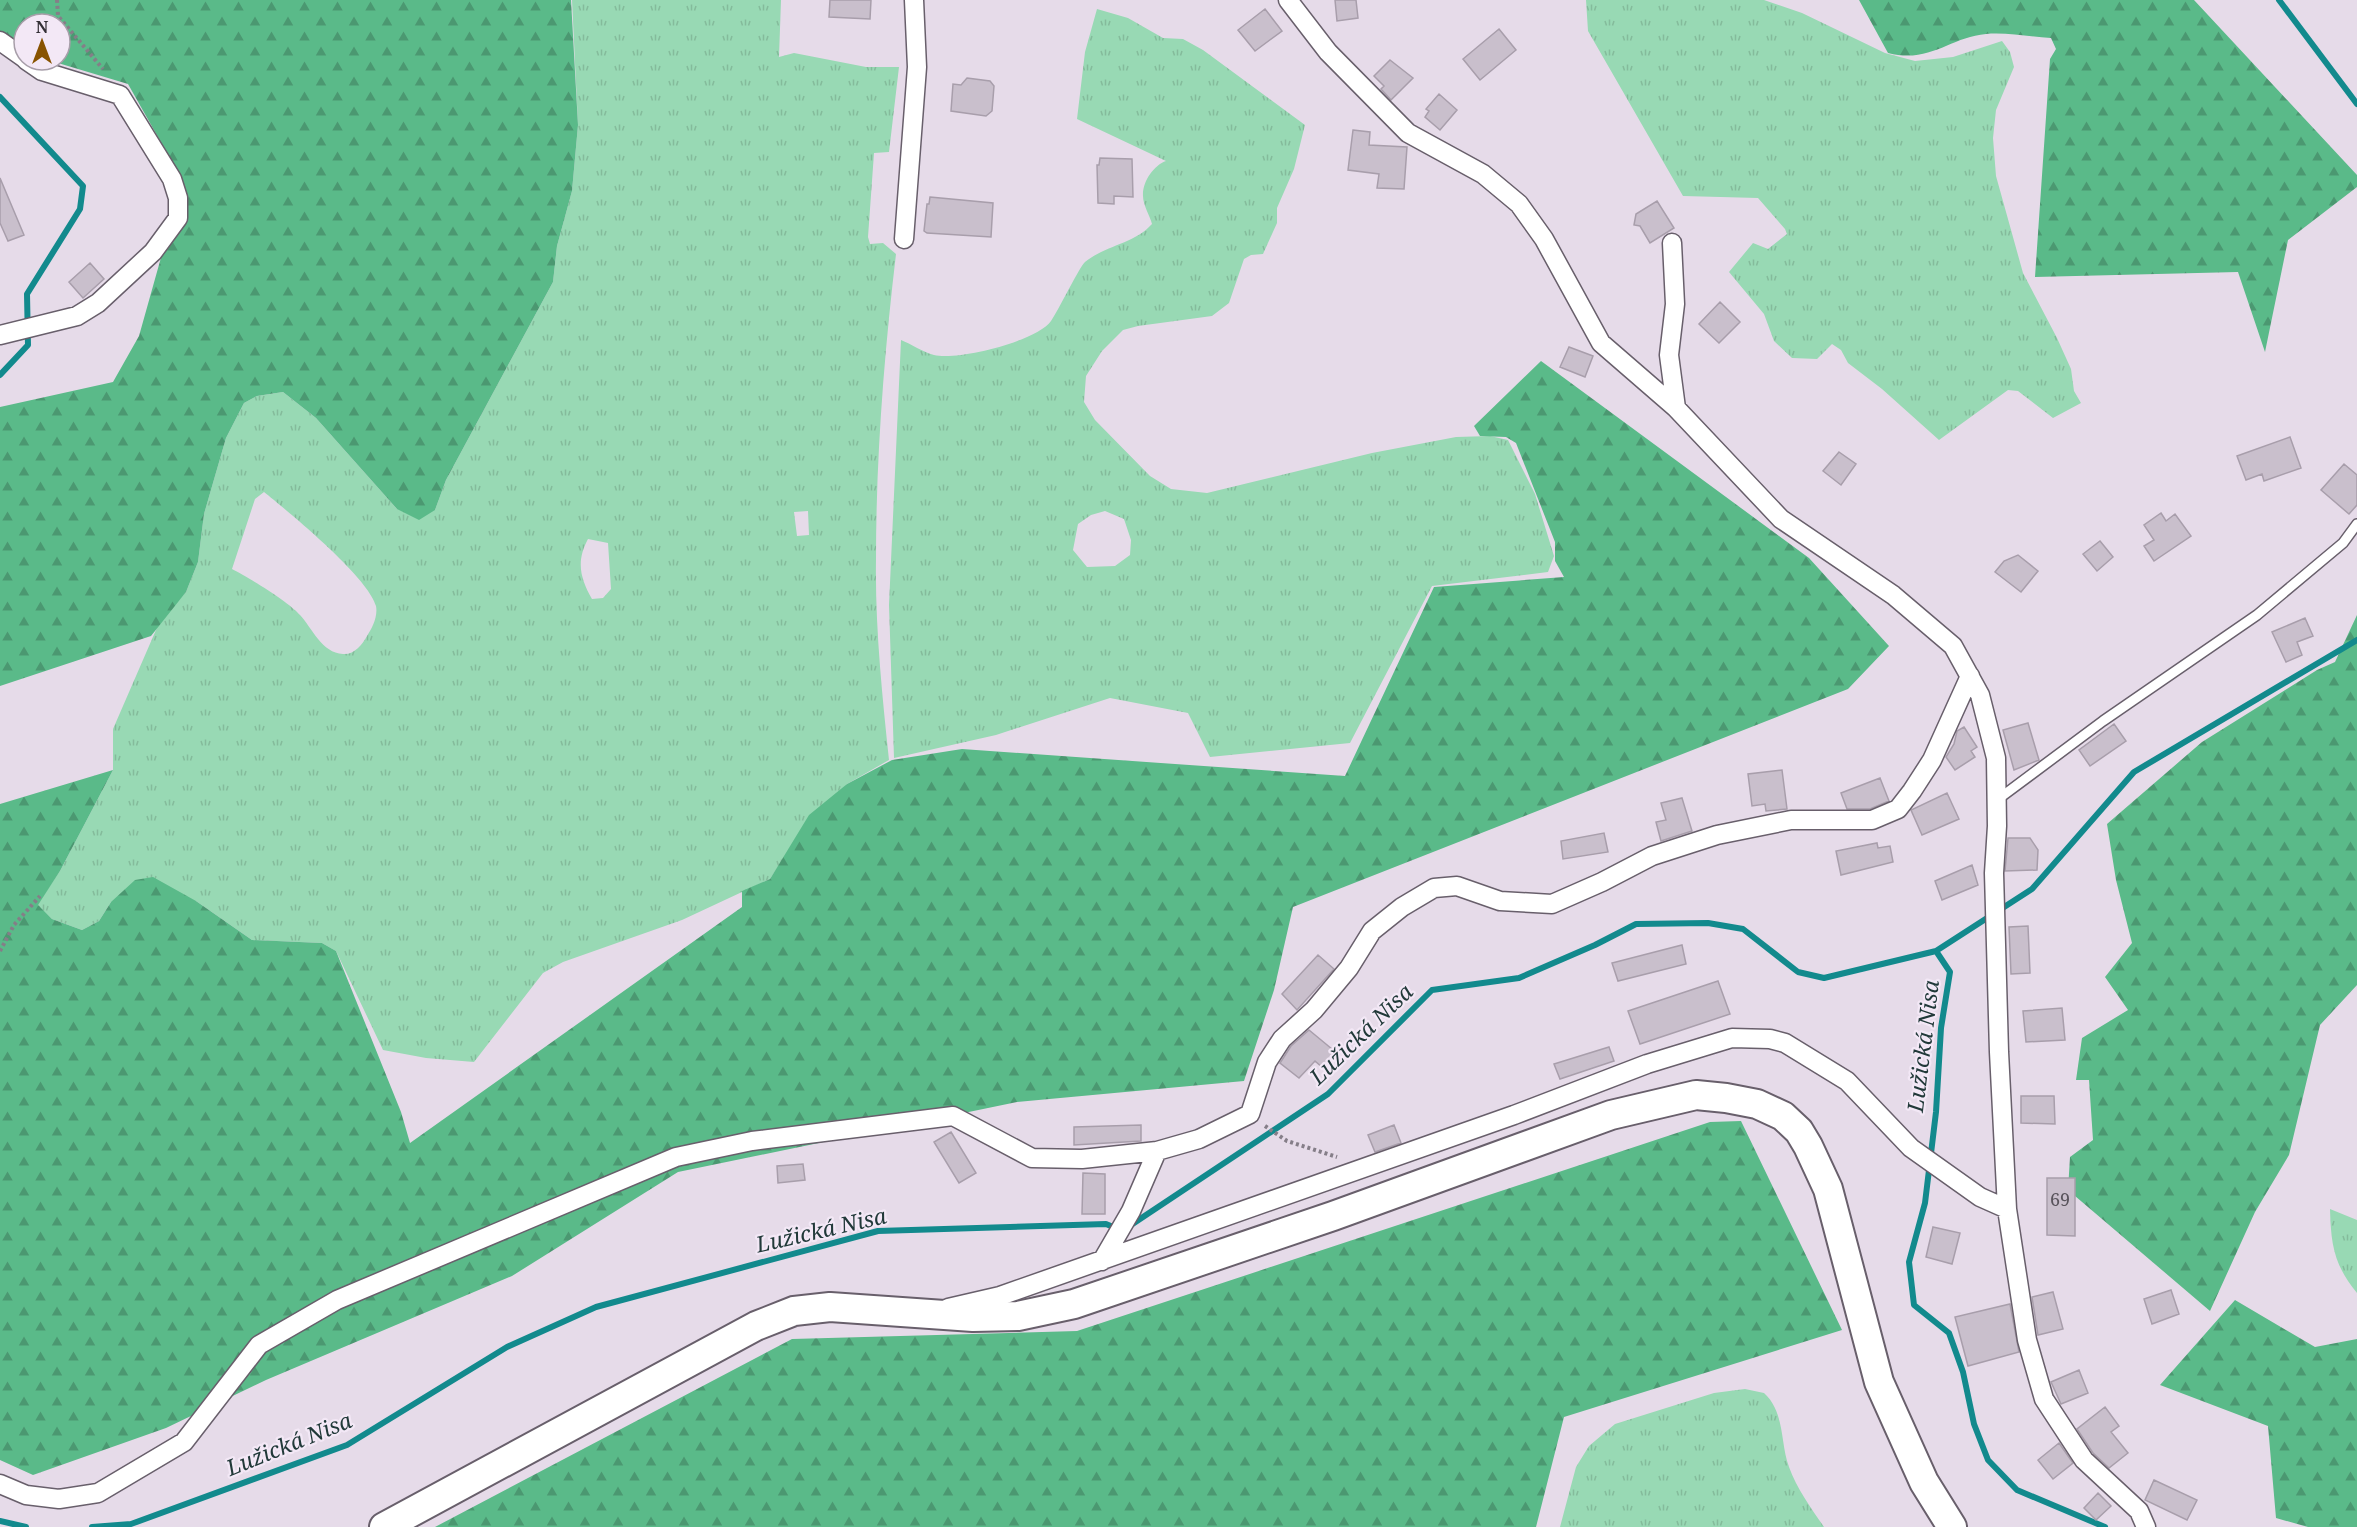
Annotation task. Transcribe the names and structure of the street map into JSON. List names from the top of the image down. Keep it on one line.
{"water":["Lužická Nisa"],"house_numbers":["69"],"north":"top"}
